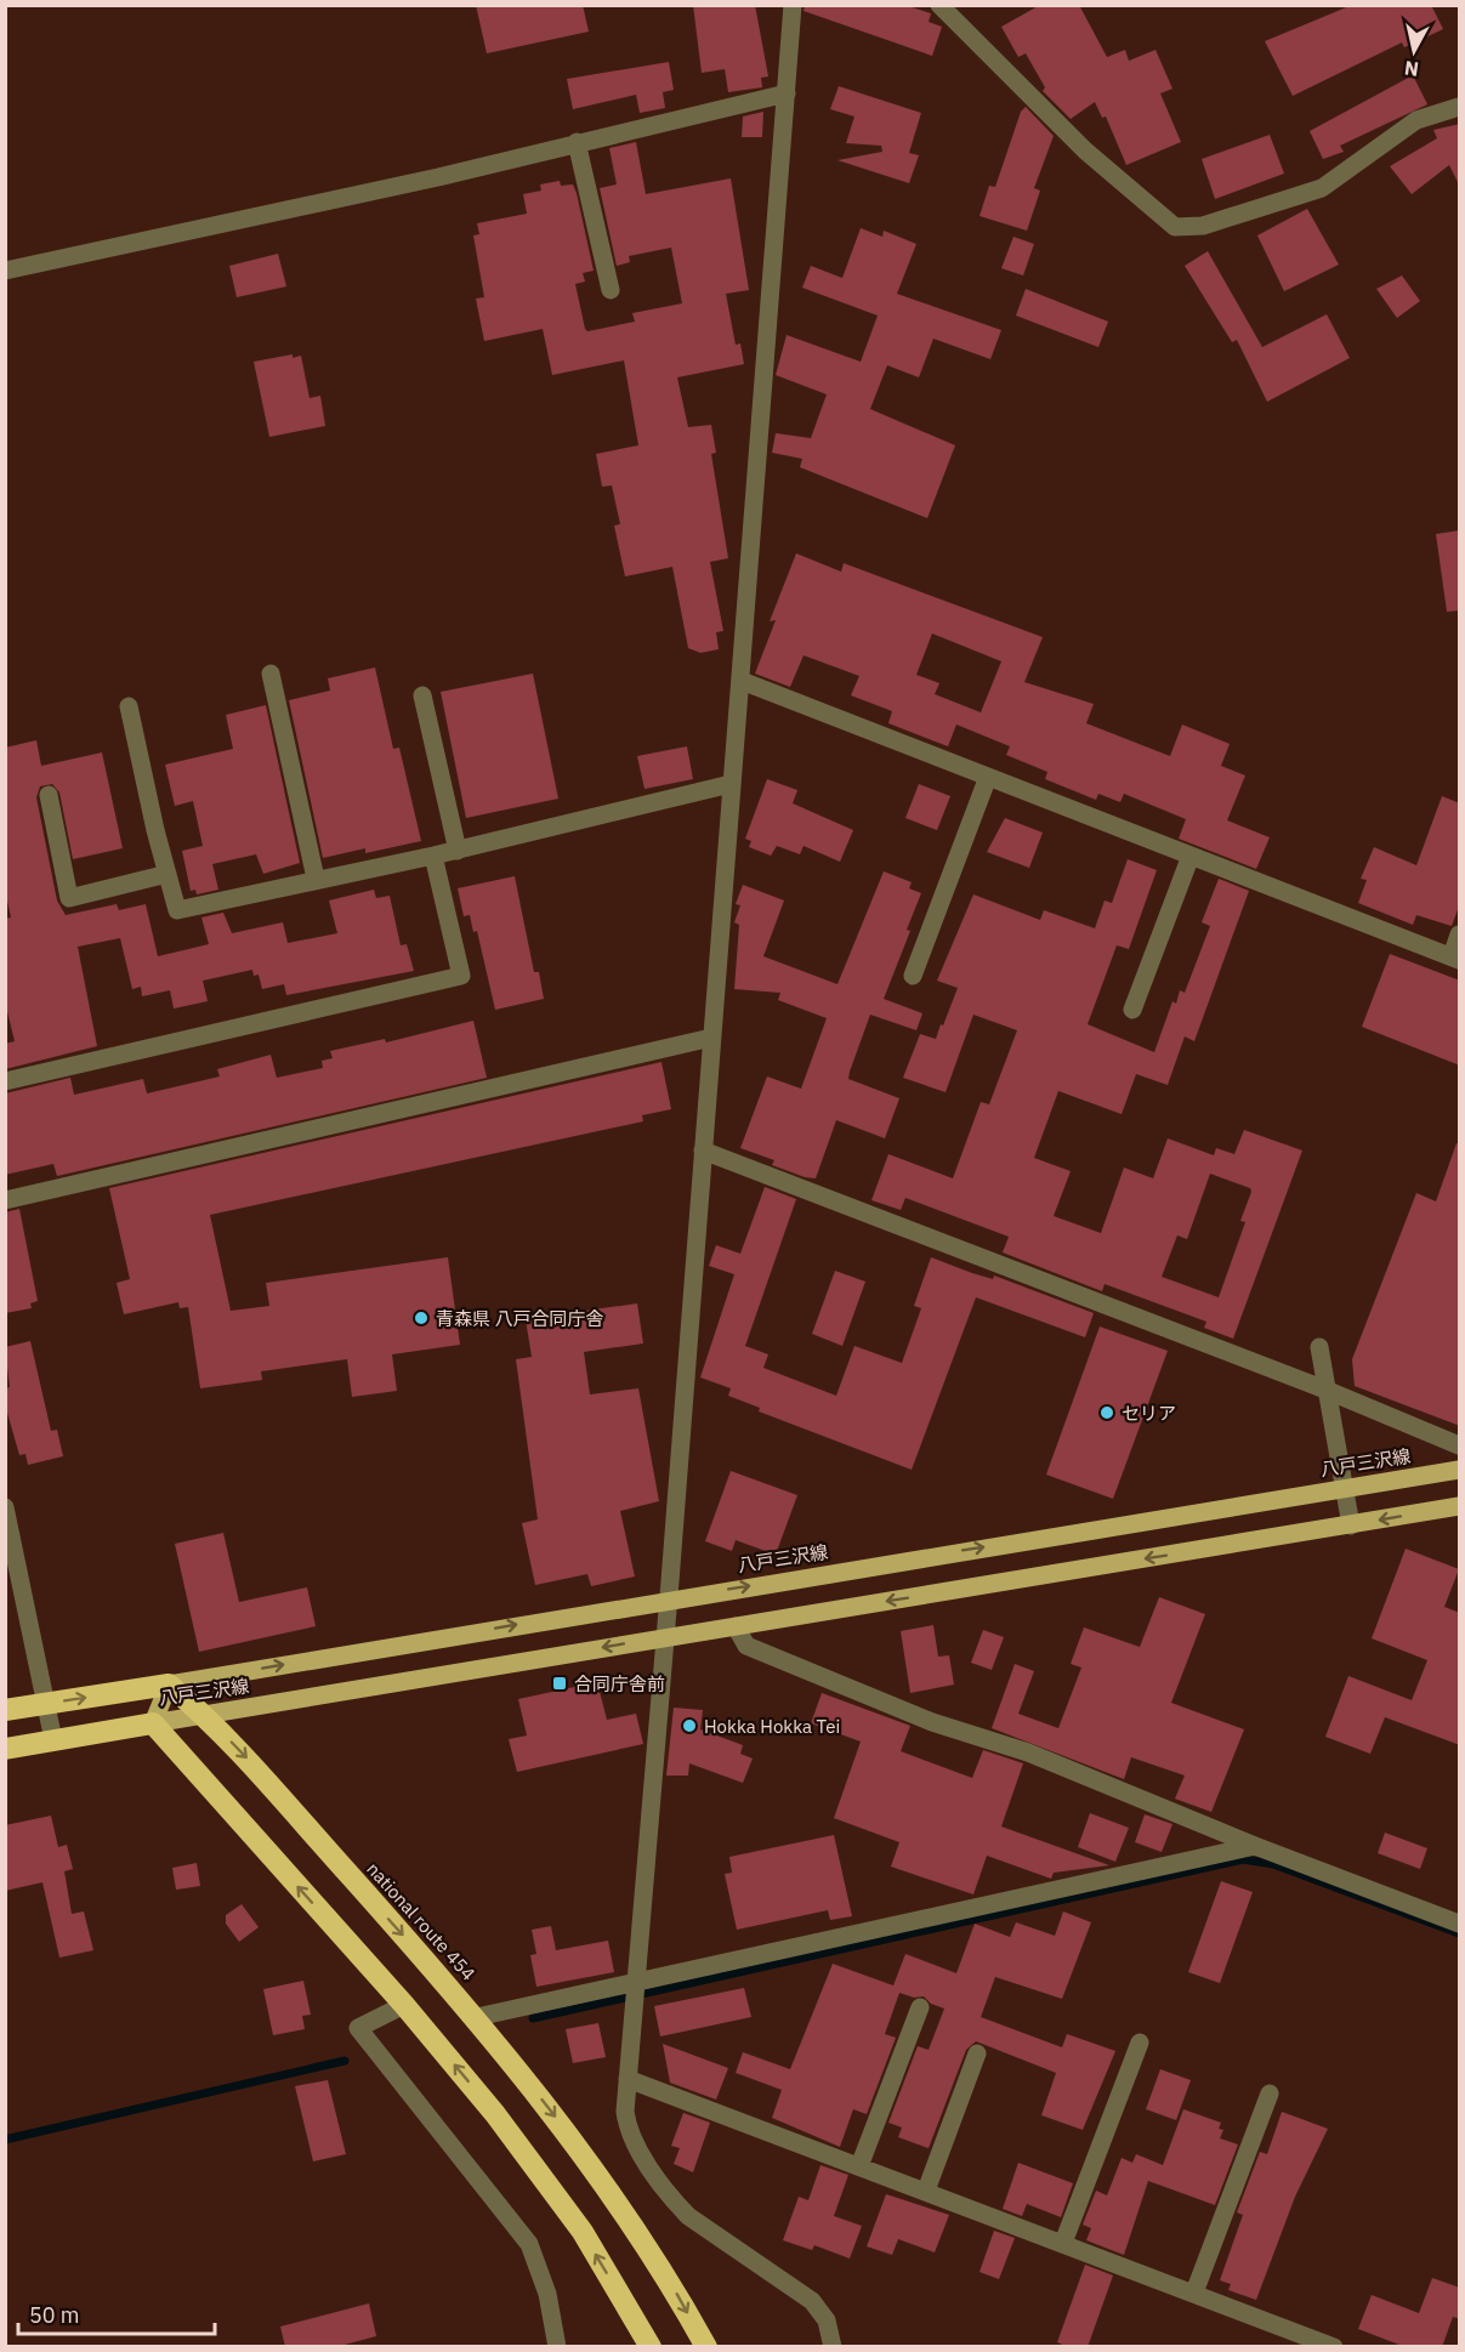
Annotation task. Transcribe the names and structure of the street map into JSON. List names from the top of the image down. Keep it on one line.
{"streets":{"highway":["national route 454"],"main road":["八戸三沢線"]},"crossings":[["八戸三沢線","national route 454"]],"places":{"other":["青森県 八戸合同庁舎","セリア","Hokka Hokka Tei"],"transit":["合同庁舎前"]},"scale_bar":"50 m","north":"bottom"}
